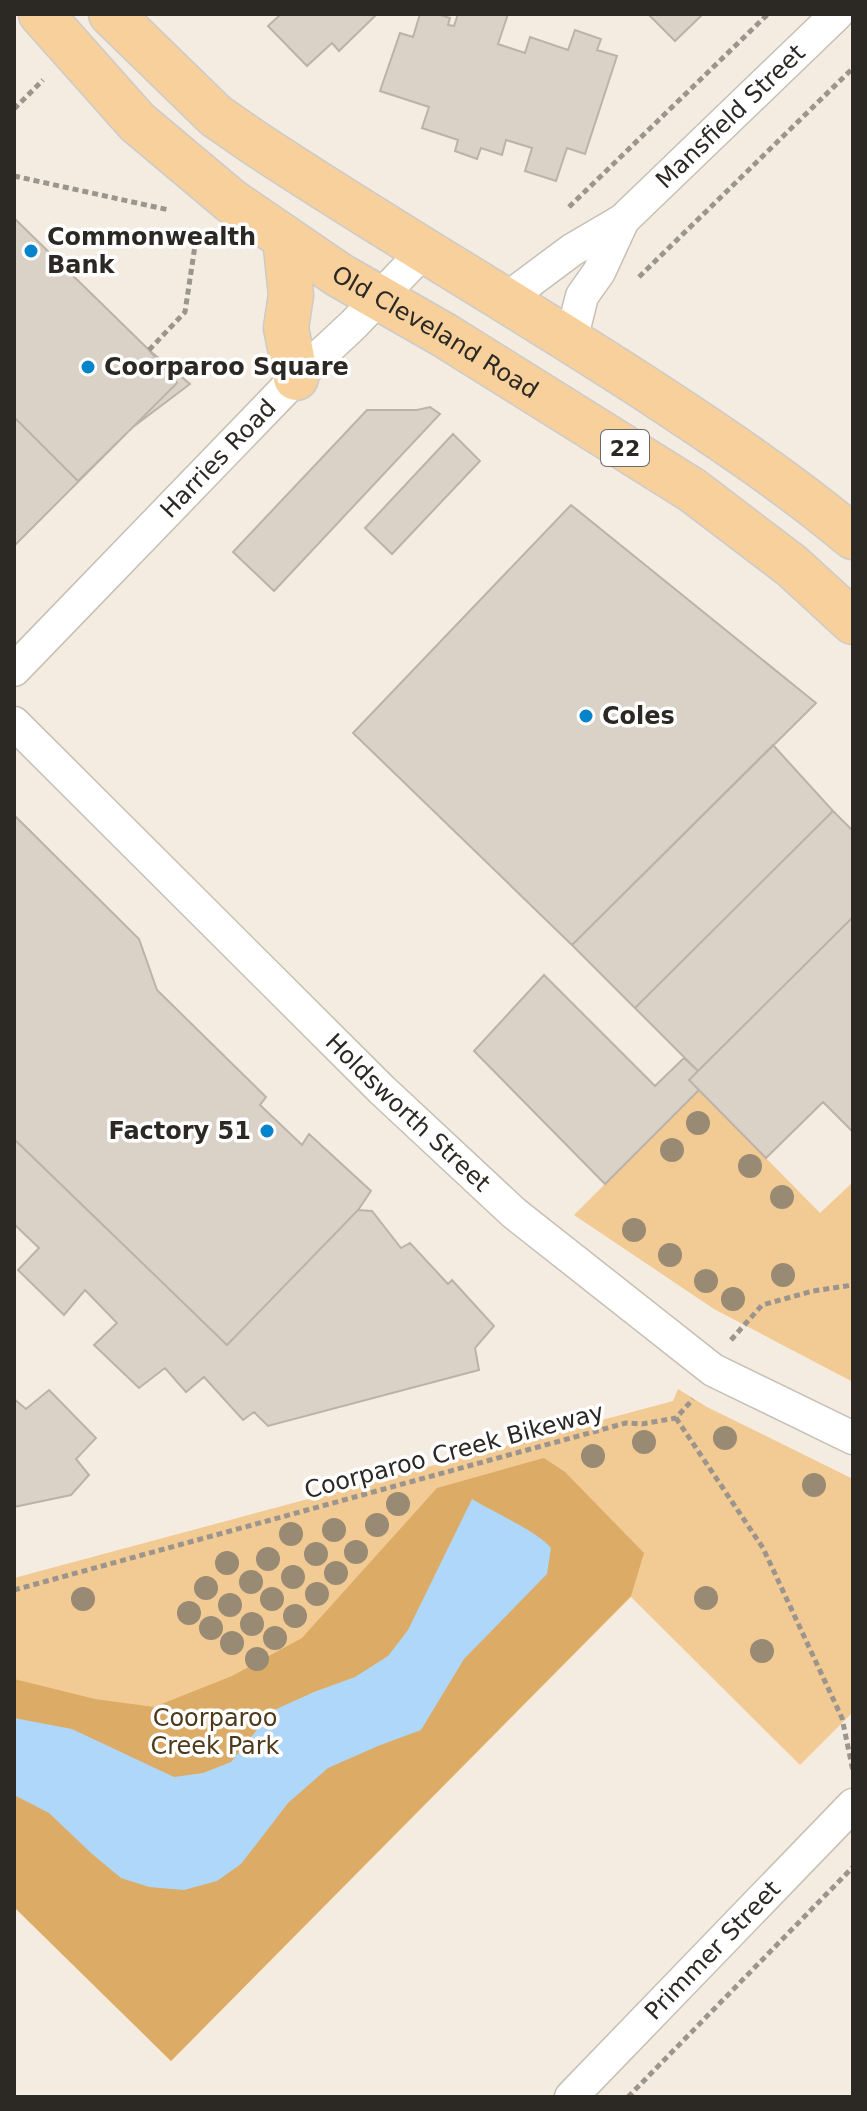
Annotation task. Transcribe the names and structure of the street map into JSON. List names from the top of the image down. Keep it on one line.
{"streets":{"highway":["Old Cleveland Road","22"],"street":["Mansfield Street","Harries Road","Holdsworth Street","Primmer Street"],"path":["Coorparoo Creek Bikeway"]},"crossings":[["Mansfield Street","22"],["Old Cleveland Road","Harries Road"],["22","Harries Road"]],"parks":["Coorparoo Creek Park"],"places":["Commonwealth Bank","Coorparoo Square","Coles","Factory 51"]}
